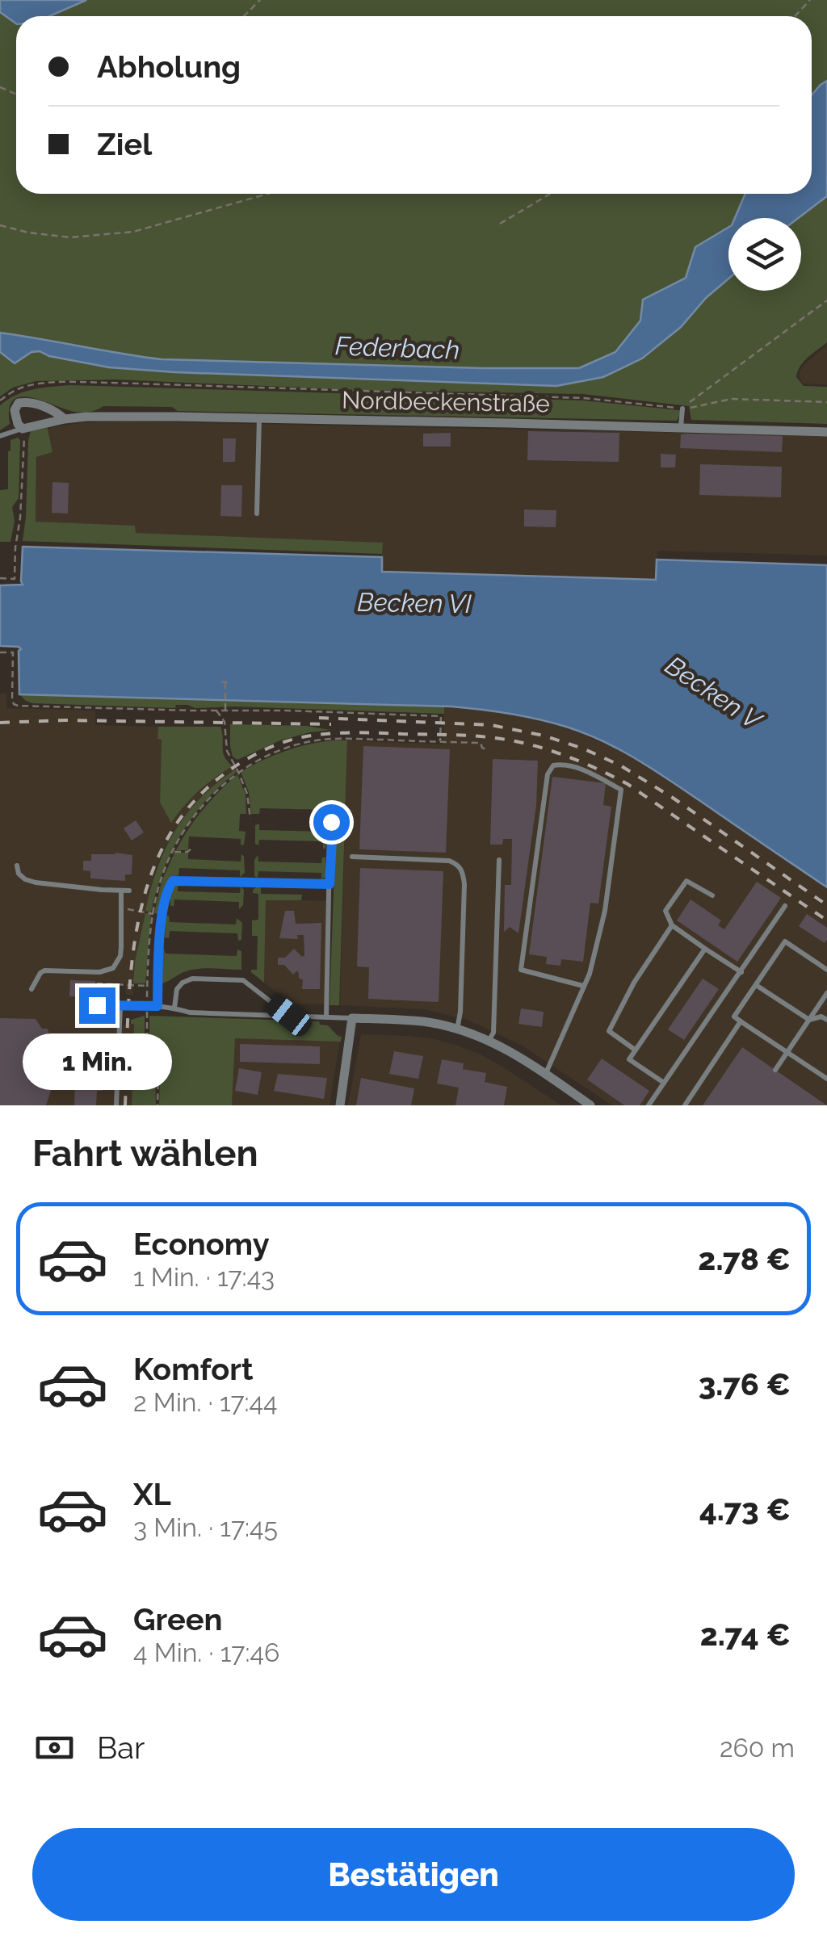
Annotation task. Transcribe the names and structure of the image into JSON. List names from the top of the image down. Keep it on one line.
{"streets":{"street":["Nordbeckenstraße"]},"water":["Federbach","Becken VI","Becken V"],"page":{"banner":["Abholung","Ziel"],"bubble":"1 Min.","heading":"Fahrt wählen","list":[{"name":"Economy","note":"1 Min. · 17:43","value":"2.78 €"},{"name":"Komfort","note":"2 Min. · 17:44","value":"3.76 €"},{"name":"XL","note":"3 Min. · 17:45","value":"4.73 €"},{"name":"Green","note":"4 Min. · 17:46","value":"2.74 €"}],"pay":["Bar","260 m"],"buttons":"Bestätigen"}}
